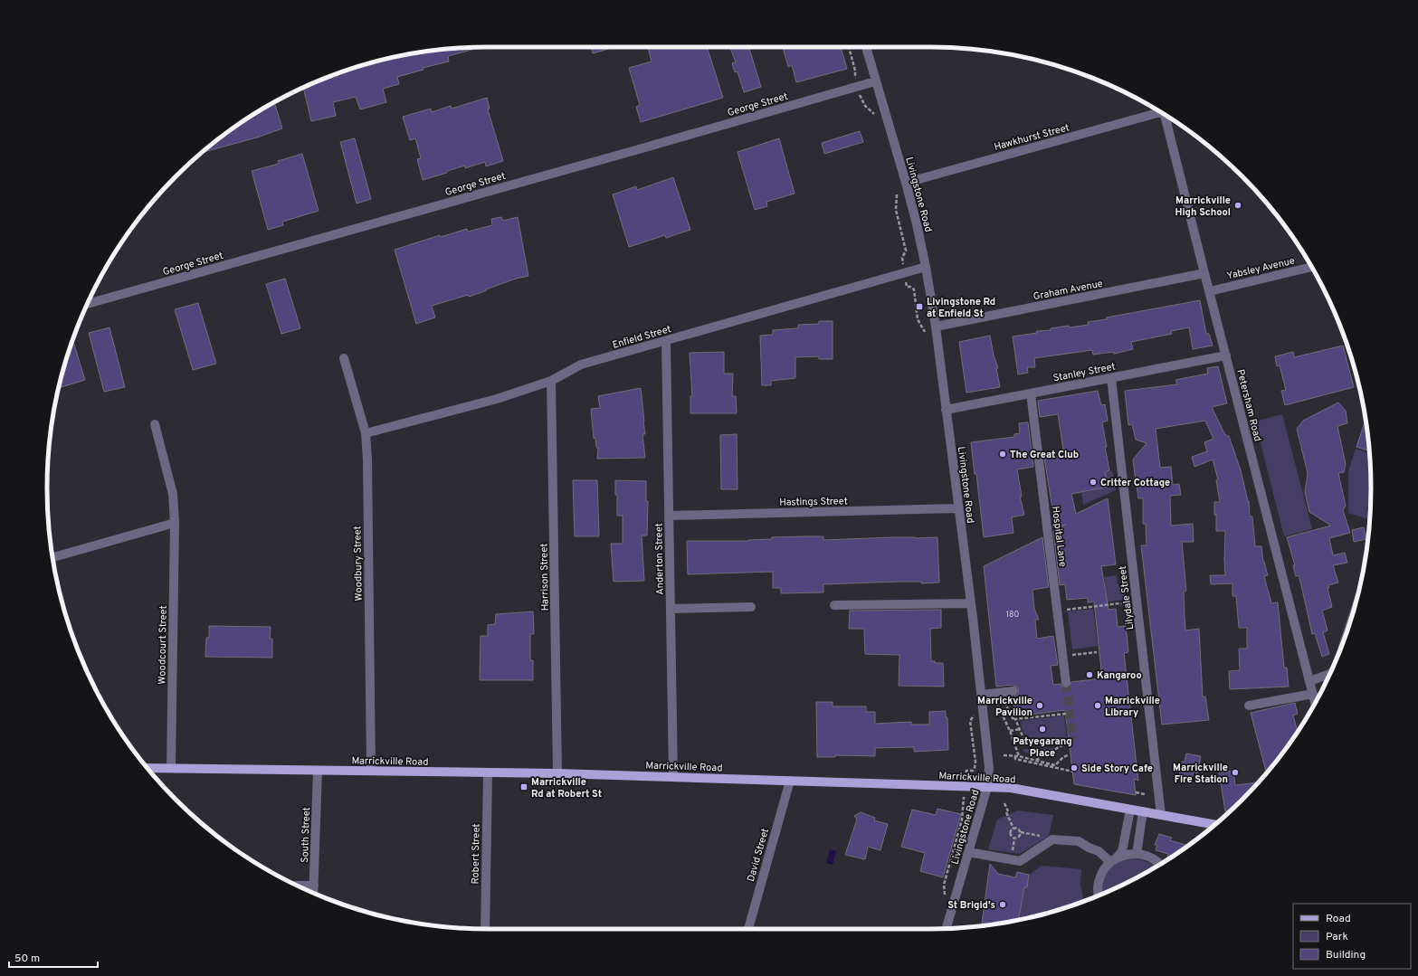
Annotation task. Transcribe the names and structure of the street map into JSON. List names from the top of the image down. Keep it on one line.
{"streets":{"main road":["Marrickville Road"],"street":["George Street","Hawkhurst Street","Livingstone Road","Yabsley Avenue","Graham Avenue","Enfield Street","Stanley Street","Petersham Road","Hastings Street","Hospital Lane","Anderton Street","Woodbury Street","Harrison Street","Lilydale Street","Woodcourt Street","South Street","Robert Street","David Street"]},"crossings":[["George Street","Livingstone Road"],["Hawkhurst Street","Livingstone Road"],["Livingstone Road","Graham Avenue"],["Livingstone Road","Enfield Street"],["Livingstone Road","Stanley Street"],["Livingstone Road","Hastings Street"],["Livingstone Road","Marrickville Road"],["Yabsley Avenue","Petersham Road"],["Graham Avenue","Petersham Road"],["Enfield Street","Anderton Street"],["Enfield Street","Woodbury Street"],["Enfield Street","Harrison Street"],["Stanley Street","Petersham Road"],["Stanley Street","Hospital Lane"],["Stanley Street","Lilydale Street"],["Hastings Street","Anderton Street"],["Anderton Street","Marrickville Road"],["Woodbury Street","Marrickville Road"],["Harrison Street","Marrickville Road"],["Lilydale Street","Marrickville Road"],["Woodcourt Street","Marrickville Road"],["Marrickville Road","South Street"],["Marrickville Road","Robert Street"],["Marrickville Road","David Street"]],"places":{"other":["Marrickville High School","The Great Club","Critter Cottage","Kangaroo","Marrickville Pavilion","Marrickville Library","Patyegarang Place","Side Story Cafe","Marrickville Fire Station","St Brigid's"],"transit":["Livingstone Rd at Enfield St","Marrickville Rd at Robert St"]},"house_numbers":["180"],"legend":["Road","Park","Building"],"scale_bar":"50 m"}
